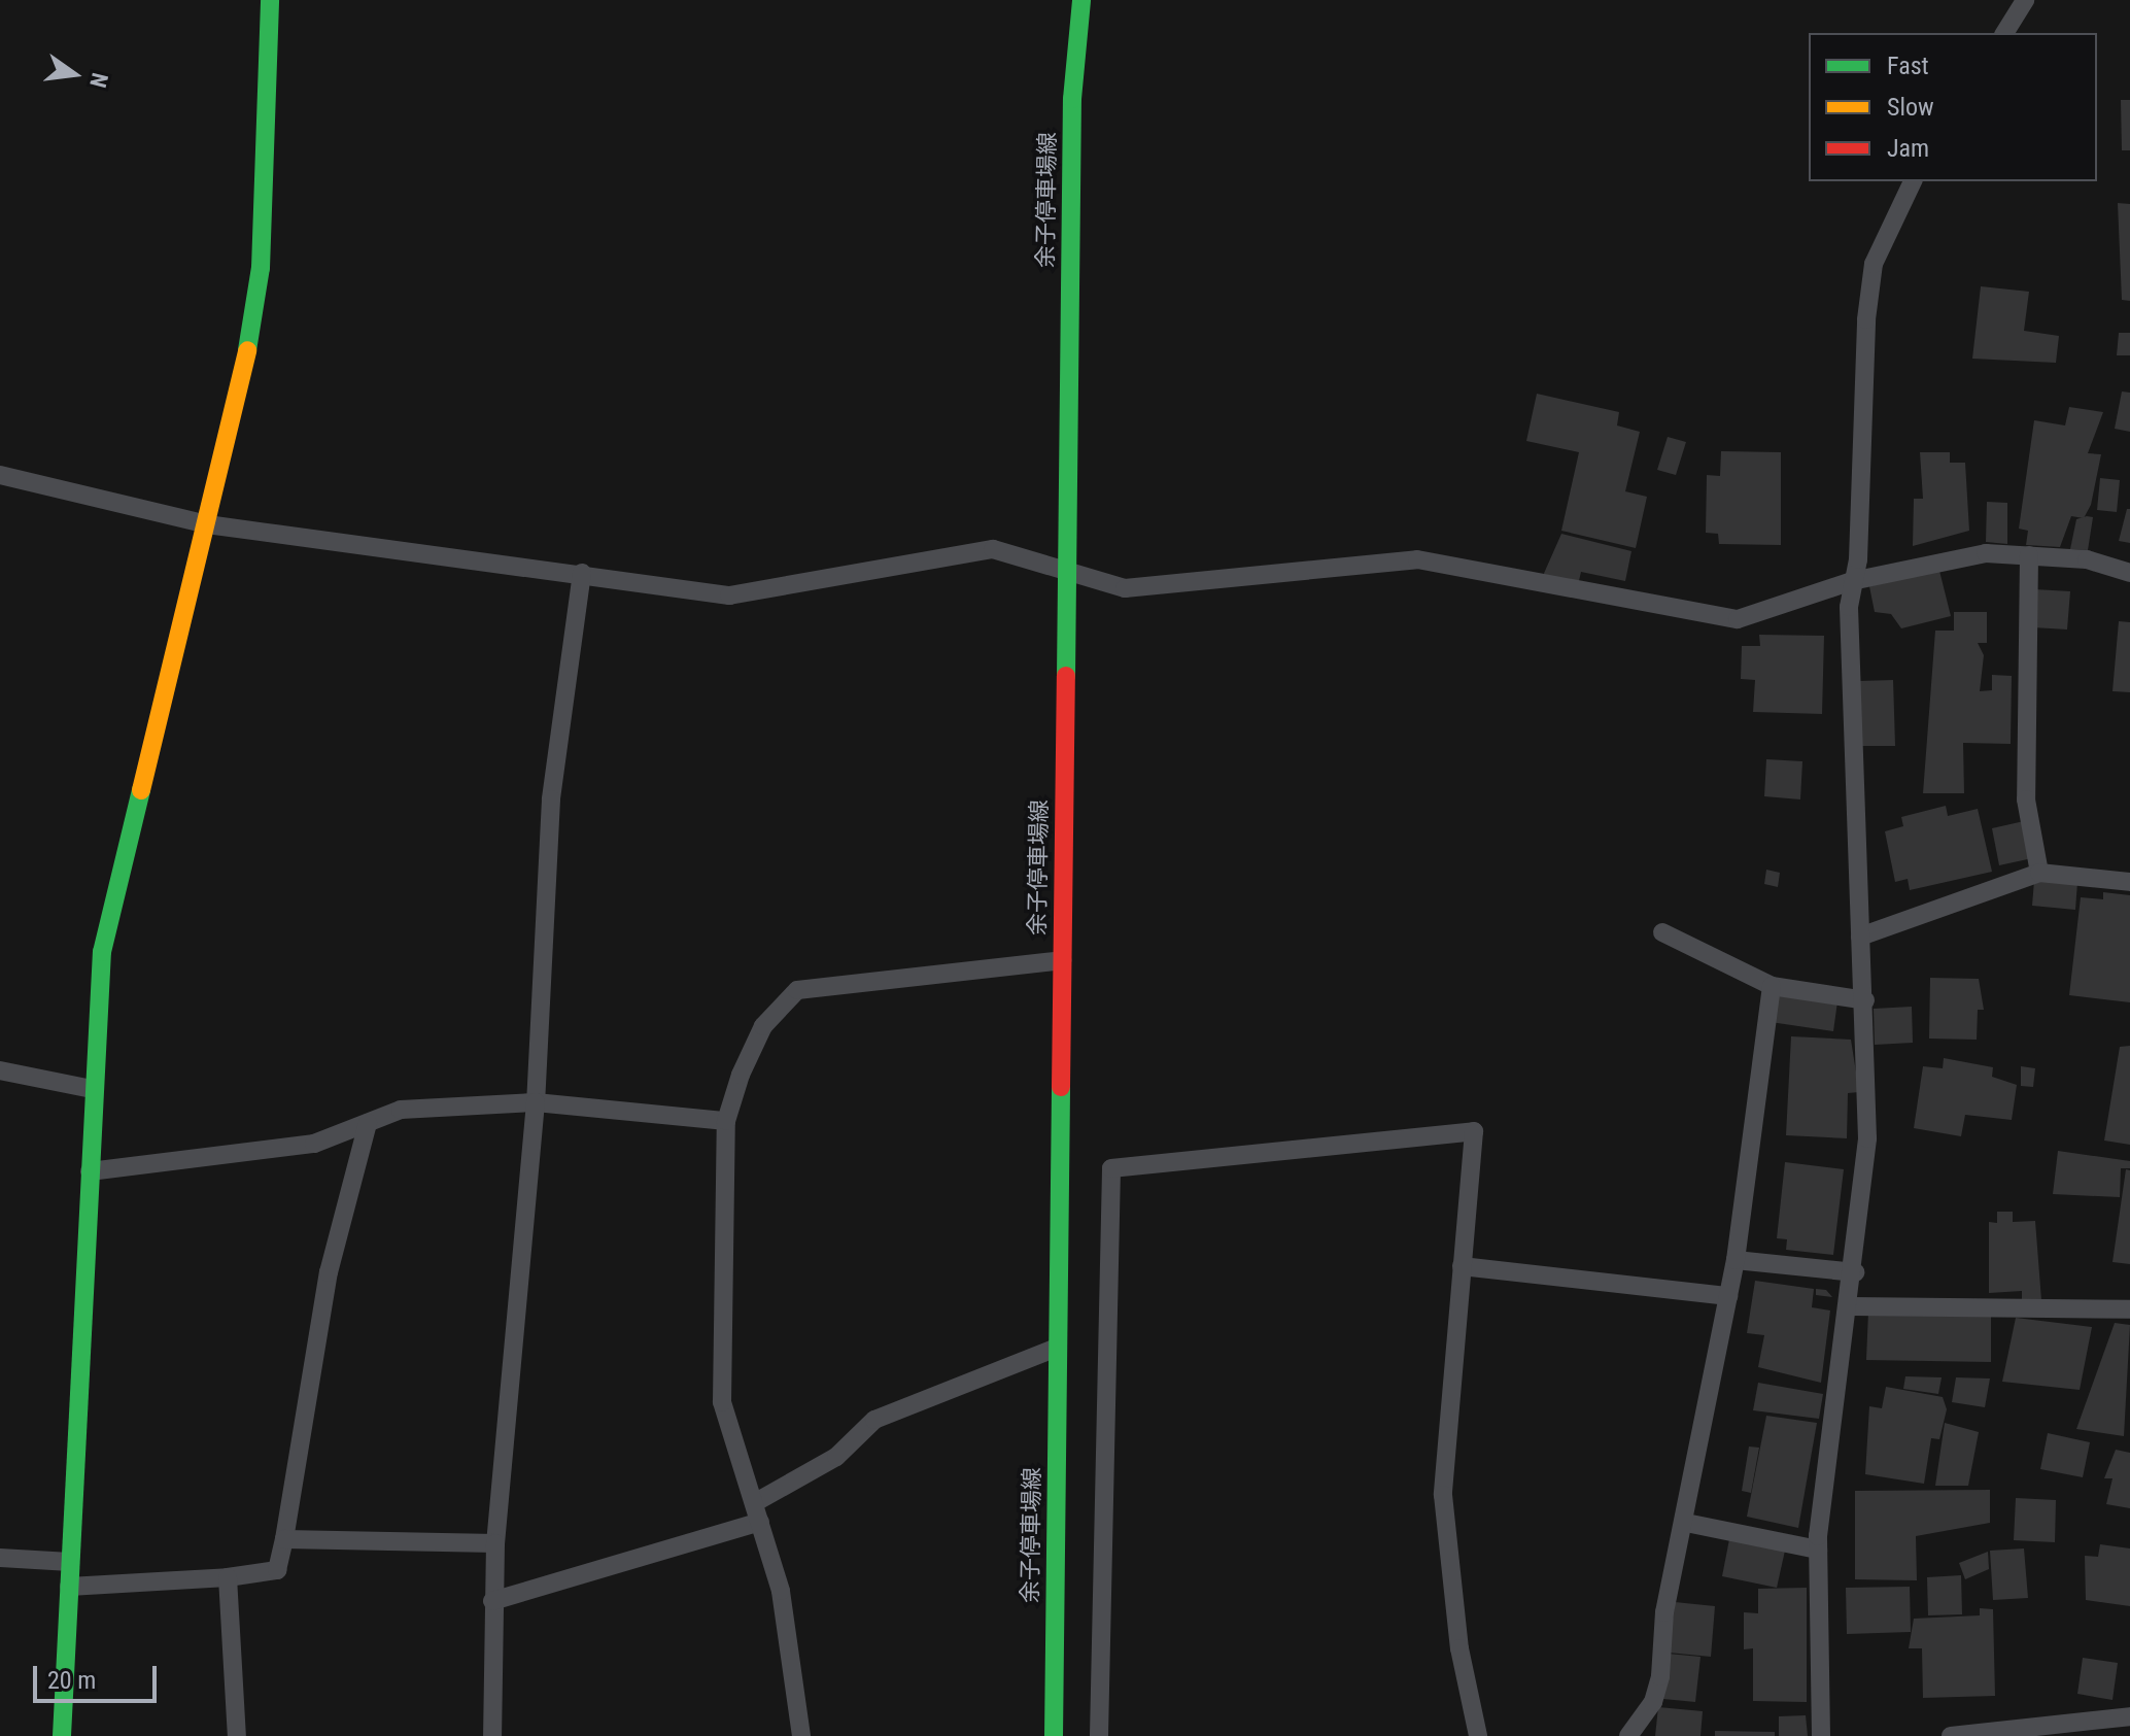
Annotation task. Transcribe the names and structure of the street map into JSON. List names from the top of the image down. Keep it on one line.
{"streets":{"street":["余子停車場線"]},"legend":["Fast","Slow","Jam"],"scale_bar":"20 m","north":"right"}
